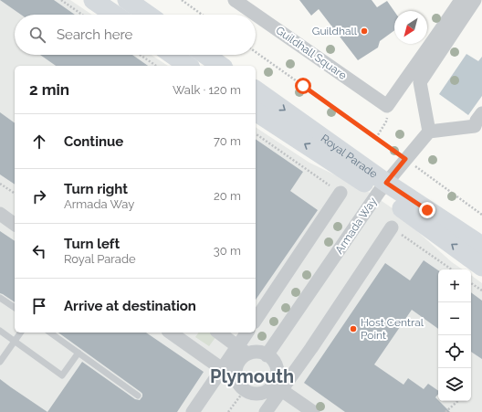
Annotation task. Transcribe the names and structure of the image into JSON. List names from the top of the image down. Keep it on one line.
{"streets":{"street":["Guildhall Square","Royal Parade","Armada Way"]},"crossings":[["Royal Parade","Armada Way"]],"districts":["Plymouth"],"places":["Guildhall","Host Central Point"],"north":"bottom left","page":{"search":"Search here","heading":["2 min","Walk · 120 m"],"list":[["Continue","70 m"],["Turn right","Armada Way","20 m"],["Turn left","Royal Parade","30 m"],"Arrive at destination"],"map_buttons":["+","−"]}}
